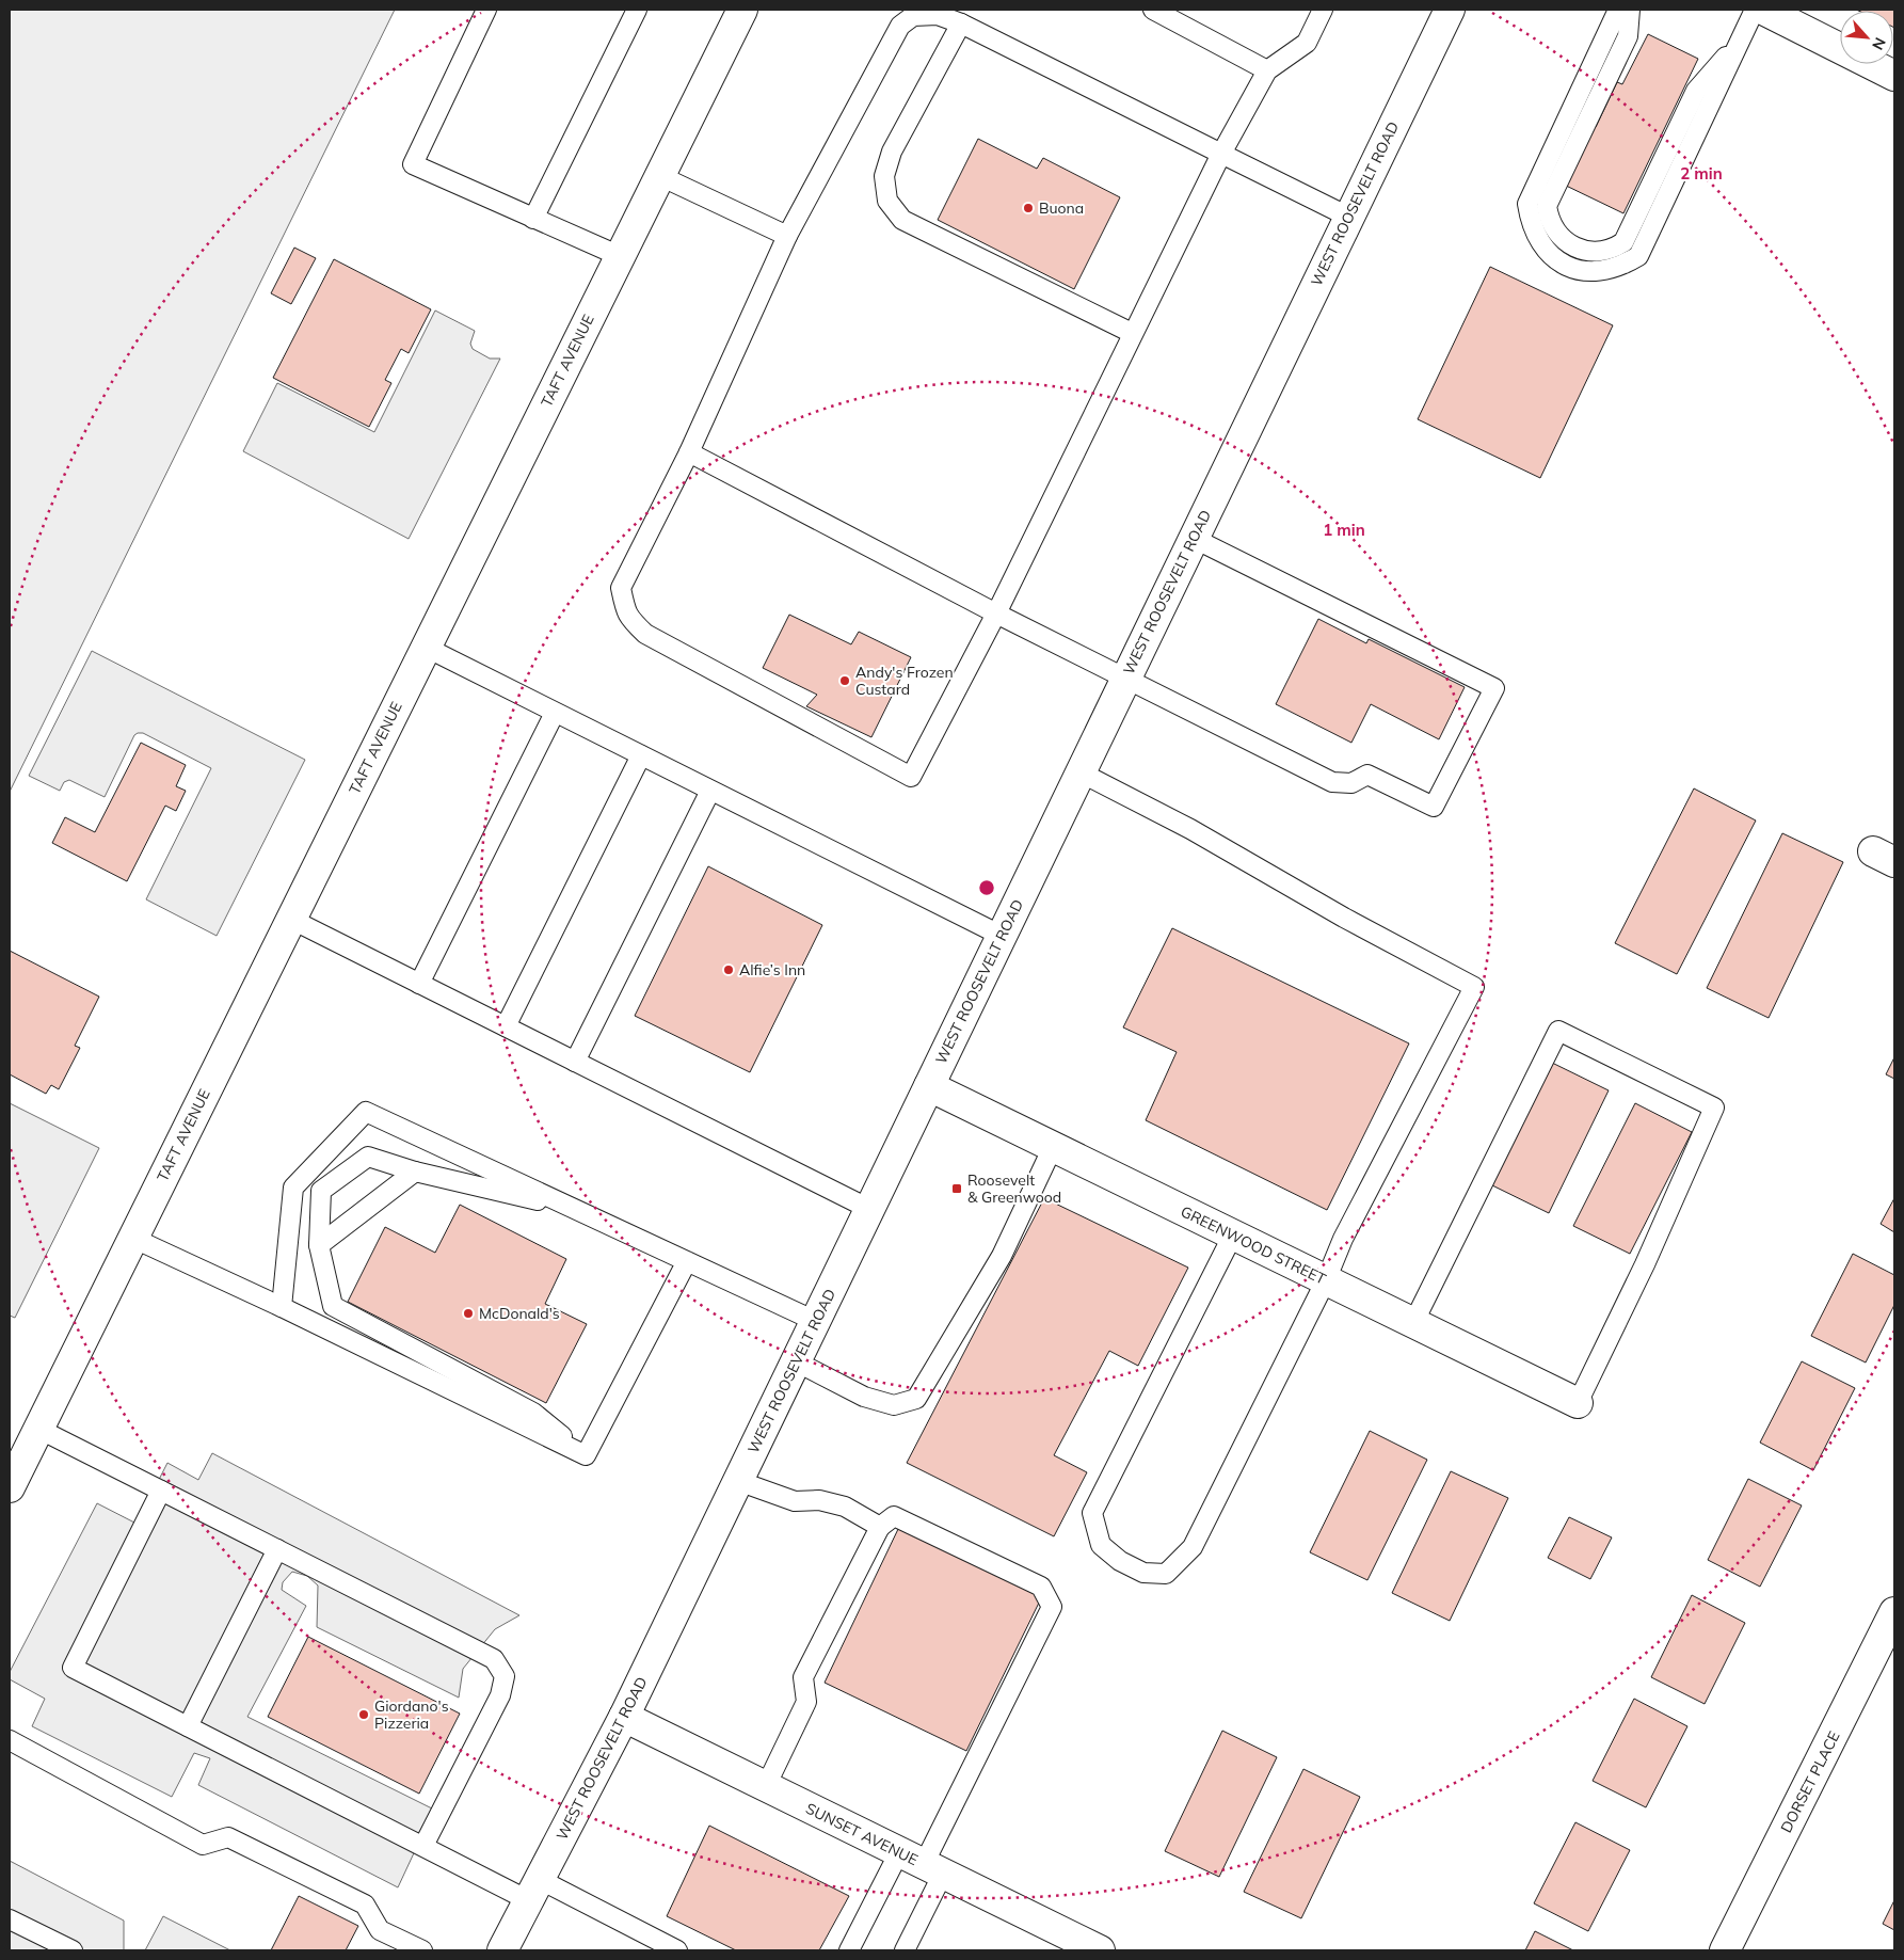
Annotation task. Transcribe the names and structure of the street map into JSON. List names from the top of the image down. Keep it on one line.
{"streets":{"street":["WEST ROOSEVELT ROAD","TAFT AVENUE","GREENWOOD STREET","DORSET PLACE","SUNSET AVENUE"]},"crossings":[["WEST ROOSEVELT ROAD","GREENWOOD STREET"],["WEST ROOSEVELT ROAD","SUNSET AVENUE"]],"places":{"other":["Buona","Andy's Frozen Custard","Alfie’s Inn","McDonald's","Giordano's Pizzeria"],"transit":["Roosevelt & Greenwood"]},"north":"bottom right","rings":["2 min","1 min"]}
